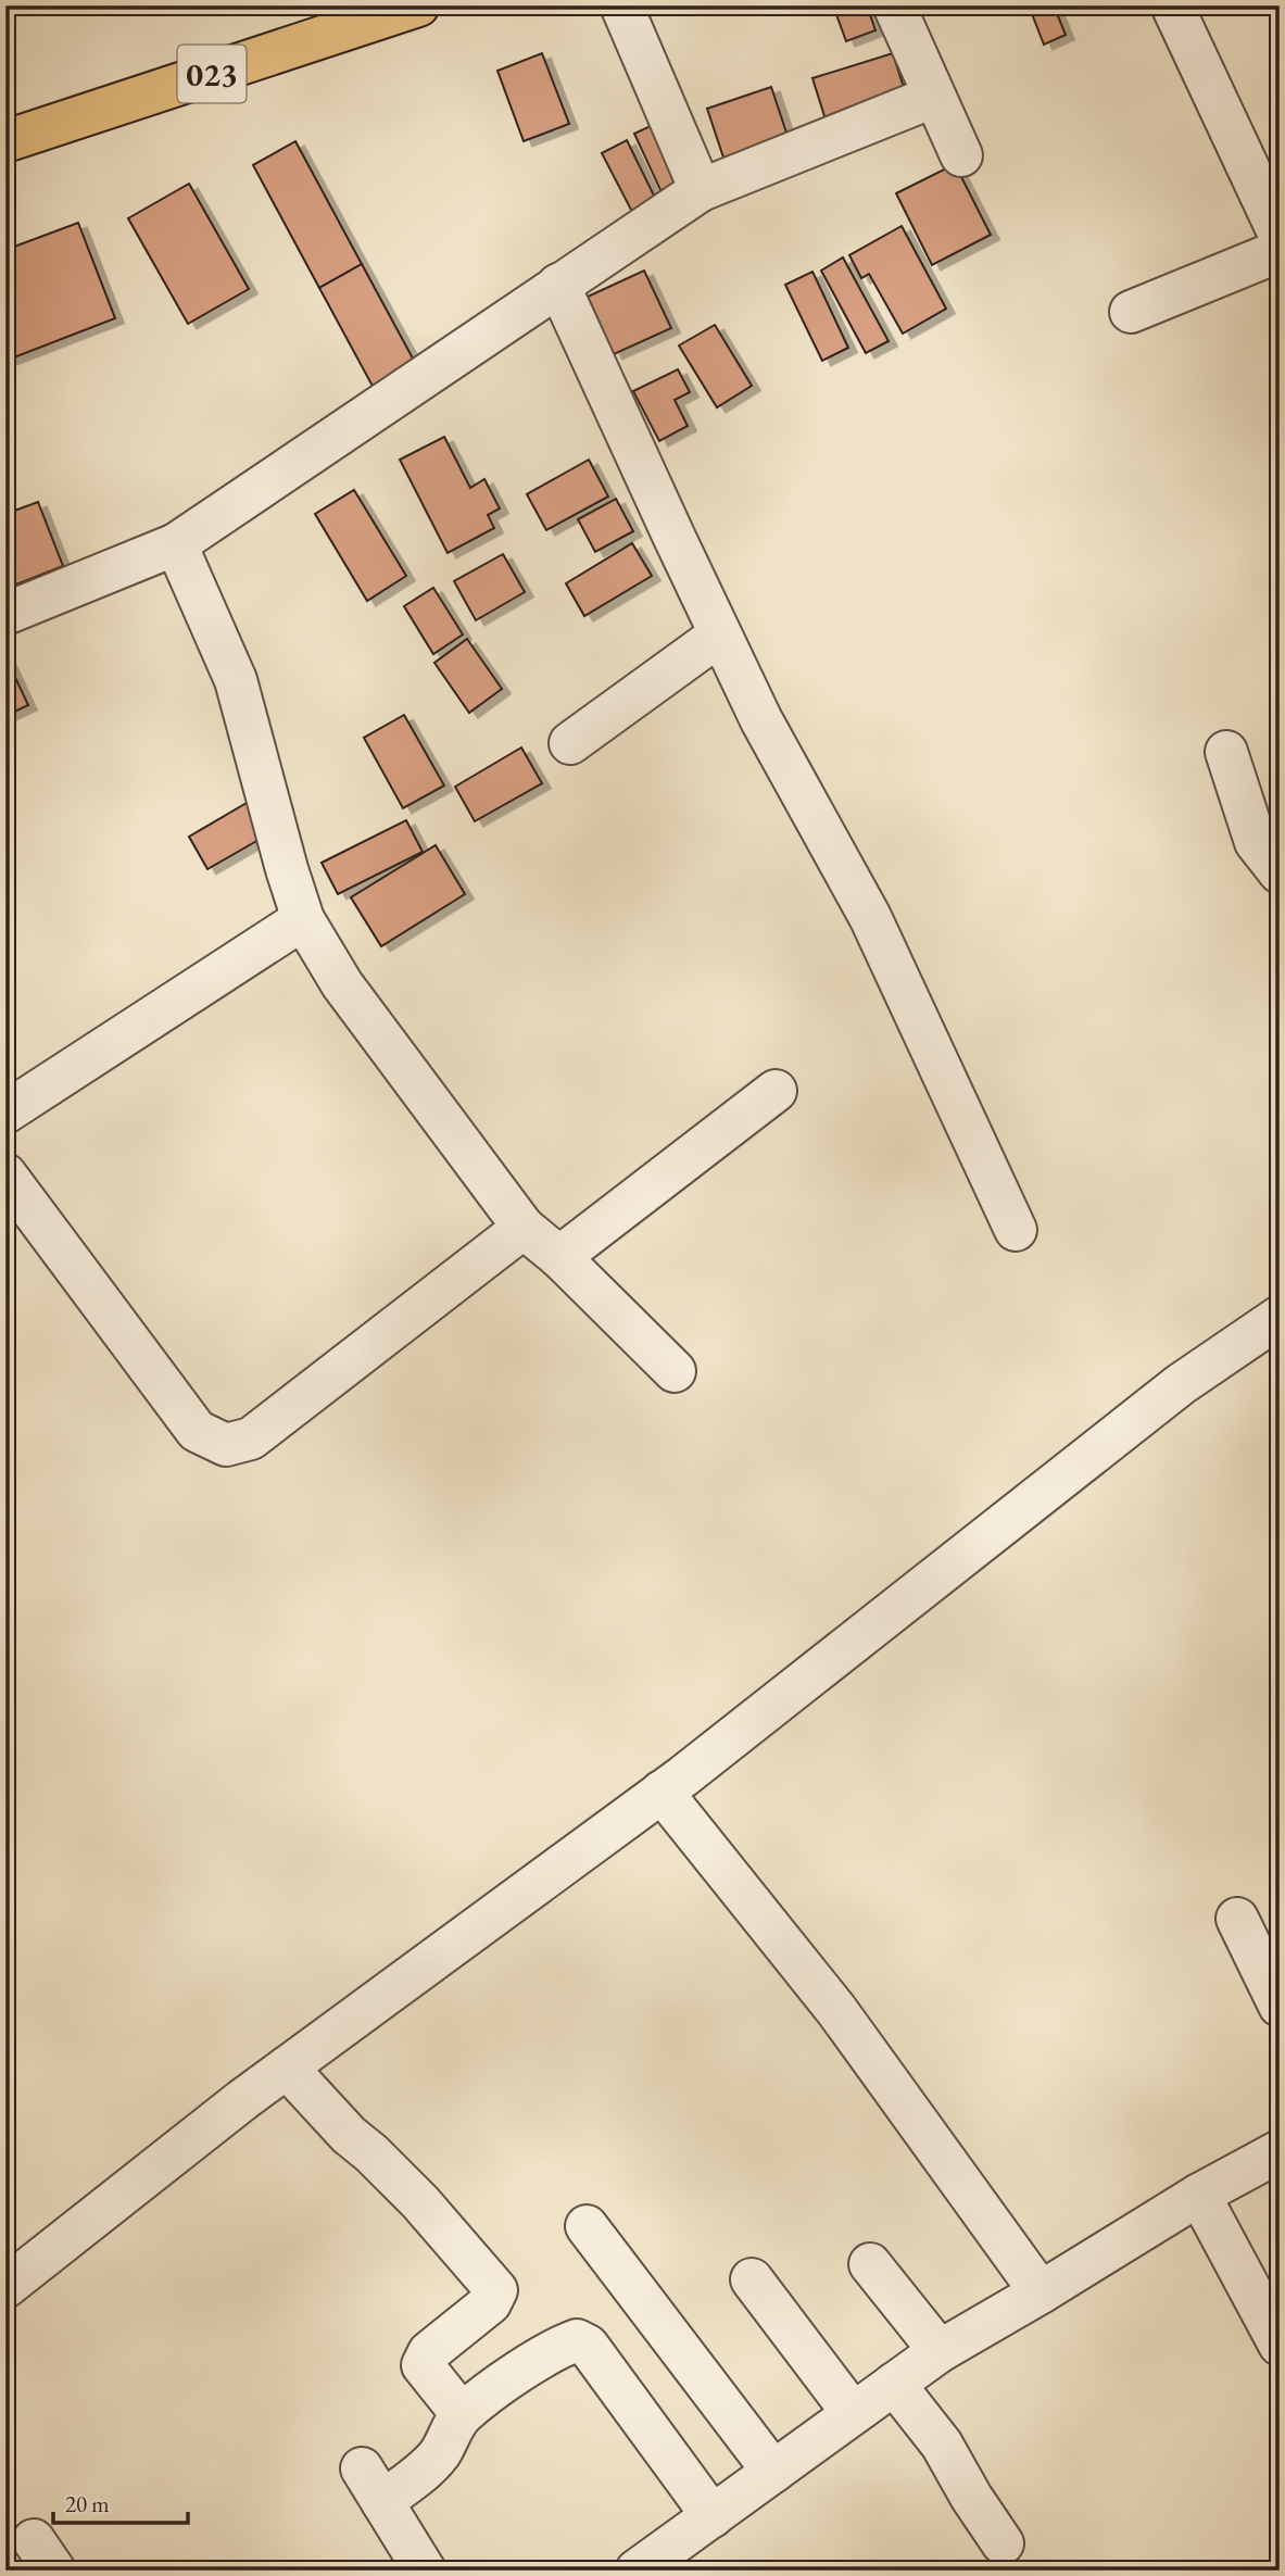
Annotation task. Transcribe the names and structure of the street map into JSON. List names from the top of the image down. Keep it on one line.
{"streets":{"main road":["023"]},"scale_bar":"20 m"}
